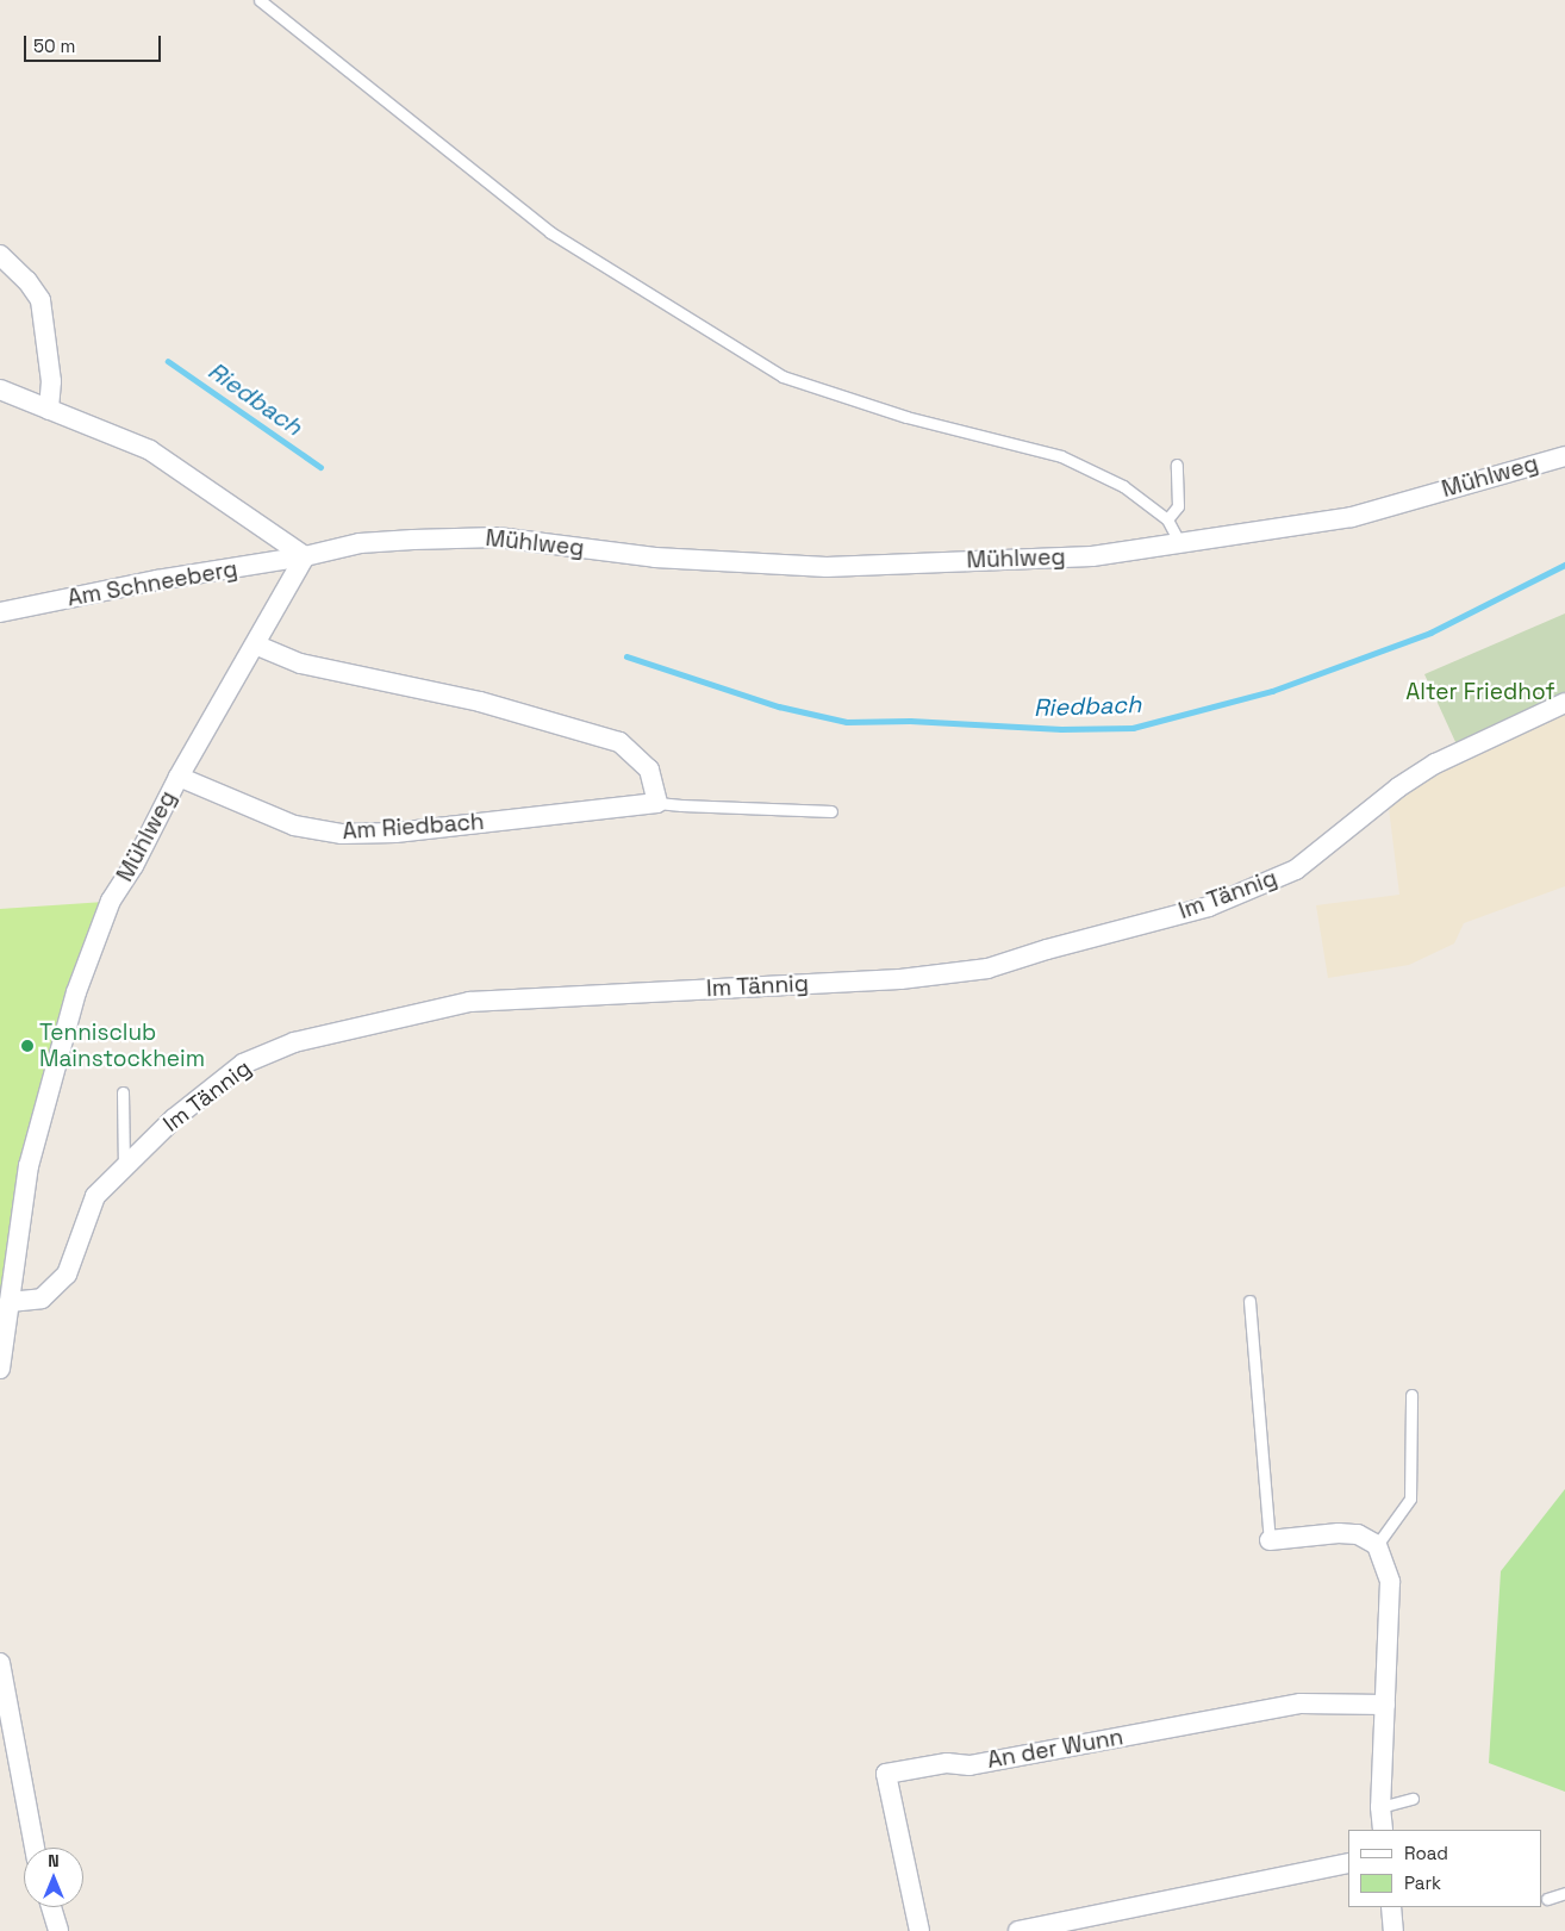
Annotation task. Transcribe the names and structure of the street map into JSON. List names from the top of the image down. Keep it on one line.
{"streets":{"street":["Mühlweg","Am Schneeberg","Am Riedbach","Im Tännig","An der Wunn"]},"crossings":[["Mühlweg","Am Schneeberg"],["Mühlweg","Am Riedbach"],["Mühlweg","Im Tännig"]],"water":["Riedbach"],"parks":["Alter Friedhof"],"places":["Tennisclub Mainstockheim"],"legend":["Road","Park"],"scale_bar":"50 m","north":"top"}
